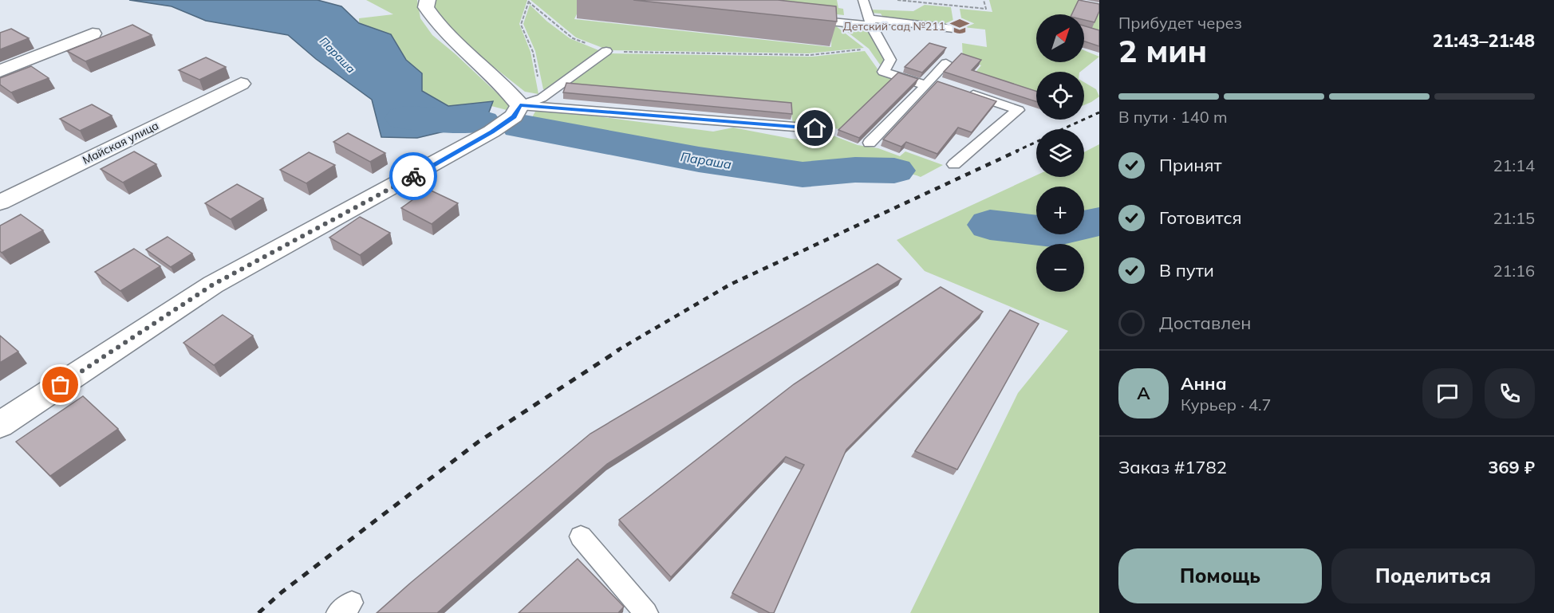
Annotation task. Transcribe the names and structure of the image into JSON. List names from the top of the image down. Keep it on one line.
{"streets":{"street":["Майская улица"]},"water":["Параша"],"places":{"school or university":["Детский сад №211"]},"north":"top right","page":{"heading":["2 мин","Прибудет через","21:43–21:48"],"panel":["Анна","Курьер · 4.7","Заказ #1782","369 ₽"],"map_buttons":["+","−"],"bar":"В пути · 140 m","list":[["Принят","21:14"],["Готовится","21:15"],["В пути","21:16"],"Доставлен"],"round":"А","buttons":["Помощь","Поделиться"]}}
